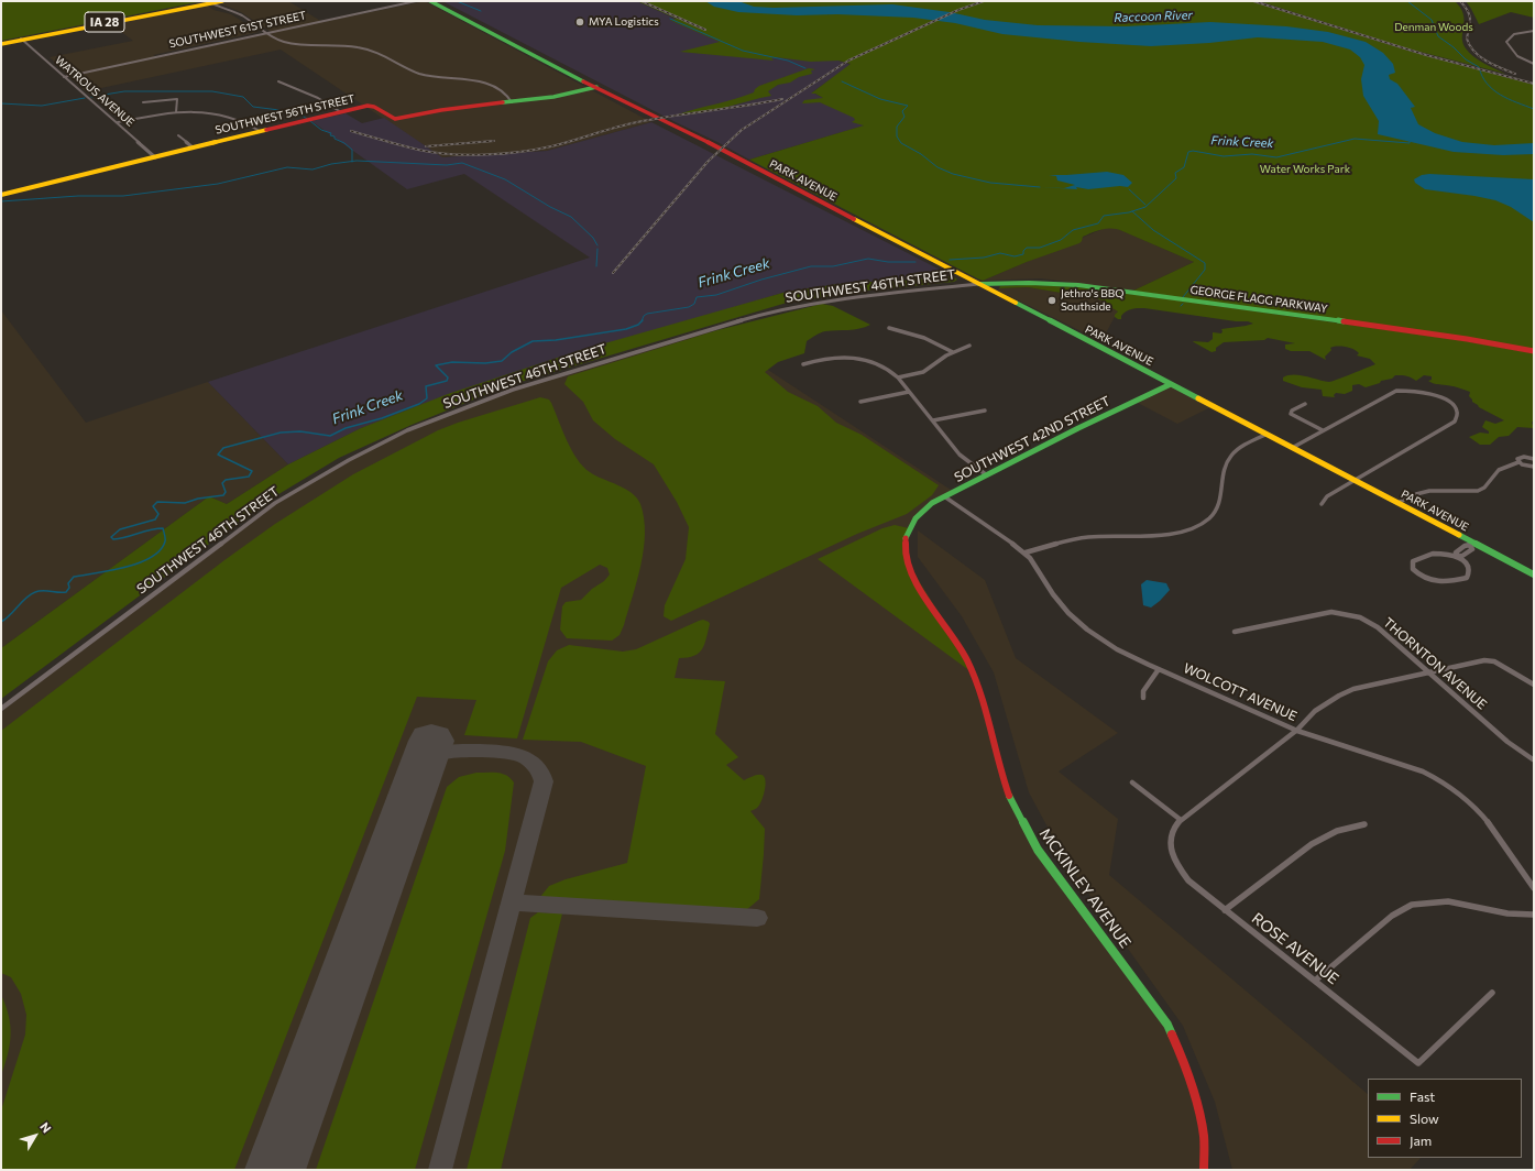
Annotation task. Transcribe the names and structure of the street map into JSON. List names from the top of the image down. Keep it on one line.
{"streets":{"main road":["IA 28","SOUTHWEST 56TH STREET","PARK AVENUE","GEORGE FLAGG PARKWAY","SOUTHWEST 42ND STREET","MCKINLEY AVENUE"],"street":["SOUTHWEST 61ST STREET","WATROUS AVENUE","SOUTHWEST 46TH STREET","THORNTON AVENUE","WOLCOTT AVENUE","ROSE AVENUE"]},"crossings":[["IA 28","WATROUS AVENUE"],["SOUTHWEST 61ST STREET","WATROUS AVENUE"],["WATROUS AVENUE","SOUTHWEST 56TH STREET"],["SOUTHWEST 56TH STREET","PARK AVENUE"],["PARK AVENUE","SOUTHWEST 46TH STREET"],["PARK AVENUE","GEORGE FLAGG PARKWAY"],["PARK AVENUE","SOUTHWEST 42ND STREET"],["SOUTHWEST 46TH STREET","GEORGE FLAGG PARKWAY"],["SOUTHWEST 42ND STREET","WOLCOTT AVENUE"],["SOUTHWEST 42ND STREET","MCKINLEY AVENUE"]],"water":["Raccoon River","Frink Creek"],"parks":["Denman Woods","Water Works Park"],"places":["MYA Logistics","Jethro's BBQ Southside"],"legend":["Fast","Slow","Jam"],"north":"top right"}
